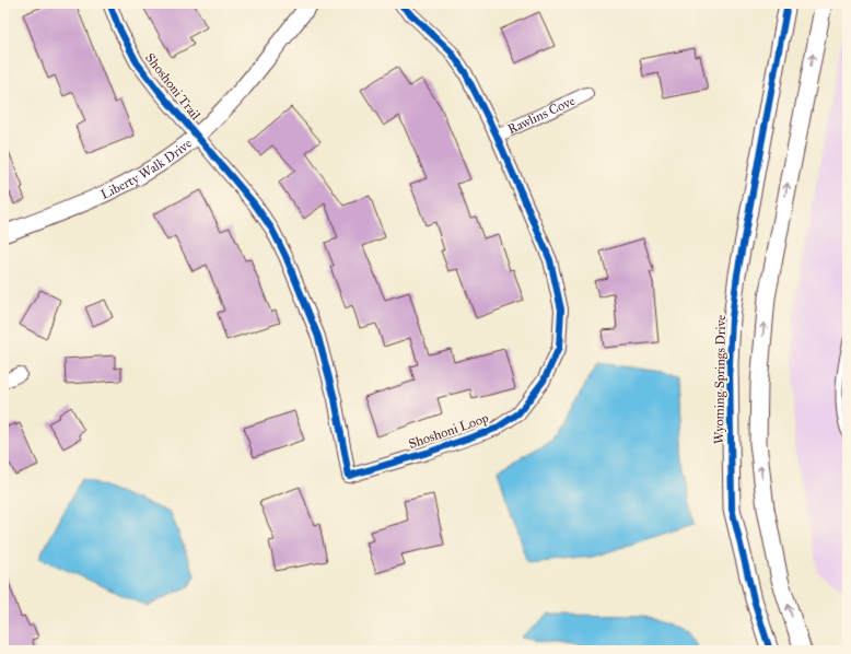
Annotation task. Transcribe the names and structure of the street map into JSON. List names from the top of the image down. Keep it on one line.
{"streets":{"street":["Shoshoni Trail","Rawlins Cove","Liberty Walk Drive","Wyoming Springs Drive","Shoshoni Loop"]},"crossings":[["Shoshoni Trail","Liberty Walk Drive"],["Shoshoni Trail","Shoshoni Loop"],["Rawlins Cove","Shoshoni Loop"],["Liberty Walk Drive","Shoshoni Loop"]]}
